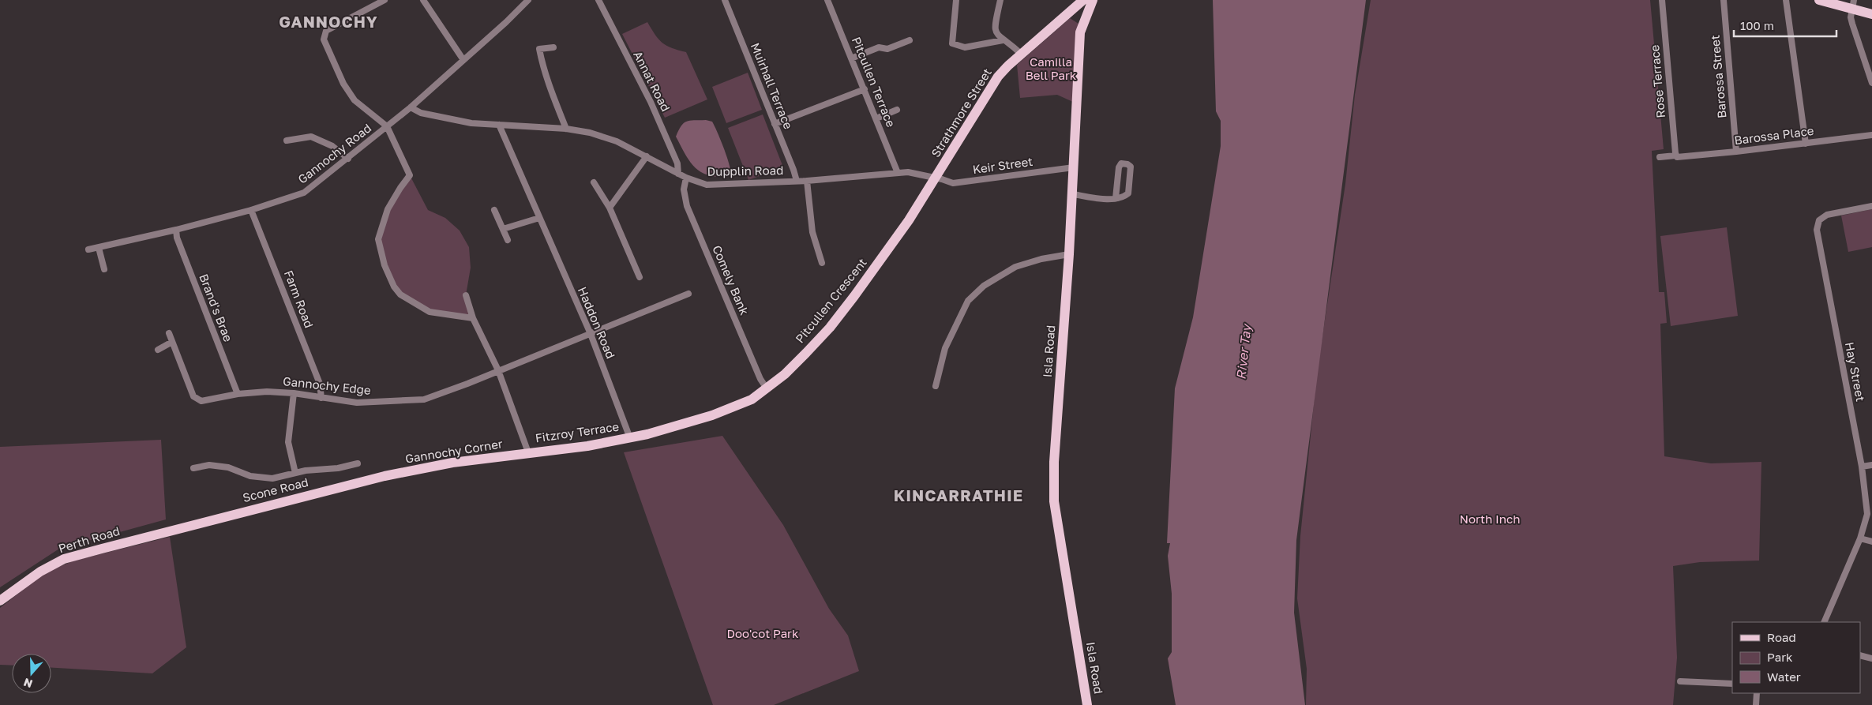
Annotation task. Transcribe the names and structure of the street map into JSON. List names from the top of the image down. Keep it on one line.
{"streets":{"main road":["Strathmore Street","Pitcullen Crescent","Isla Road","Fitzroy Terrace","Gannochy Corner","Scone Road","Perth Road"],"street":["Barossa Street","Annat Road","Rose Terrace","Pitcullen Terrace","Muirhall Terrace","Barossa Place","Gannochy Road","Keir Street","Dupplin Road","Comely Bank","Farm Road","Brand's Brae","Haddon Road","Hay Street","Gannochy Edge"]},"crossings":[["Barossa Street","Barossa Place"],["Annat Road","Dupplin Road"],["Rose Terrace","Barossa Place"],["Pitcullen Terrace","Dupplin Road"],["Muirhall Terrace","Dupplin Road"],["Strathmore Street","Keir Street"],["Strathmore Street","Dupplin Road"],["Strathmore Street","Pitcullen Crescent"],["Gannochy Road","Dupplin Road"],["Gannochy Road","Farm Road"],["Gannochy Road","Brand's Brae"],["Keir Street","Dupplin Road"],["Keir Street","Pitcullen Crescent"],["Keir Street","Isla Road"],["Dupplin Road","Comely Bank"],["Dupplin Road","Pitcullen Crescent"],["Dupplin Road","Haddon Road"],["Comely Bank","Pitcullen Crescent"],["Farm Road","Gannochy Edge"],["Pitcullen Crescent","Fitzroy Terrace"],["Brand's Brae","Gannochy Edge"],["Haddon Road","Gannochy Edge"],["Haddon Road","Fitzroy Terrace"],["Fitzroy Terrace","Gannochy Corner"],["Gannochy Corner","Scone Road"],["Scone Road","Perth Road"]],"districts":["GANNOCHY","KINCARRATHIE"],"water":["River Tay"],"parks":["Camilla Bell Park","North Inch","Doo'cot Park"],"legend":["Road","Park","Water"],"scale_bar":"100 m","north":"bottom"}
